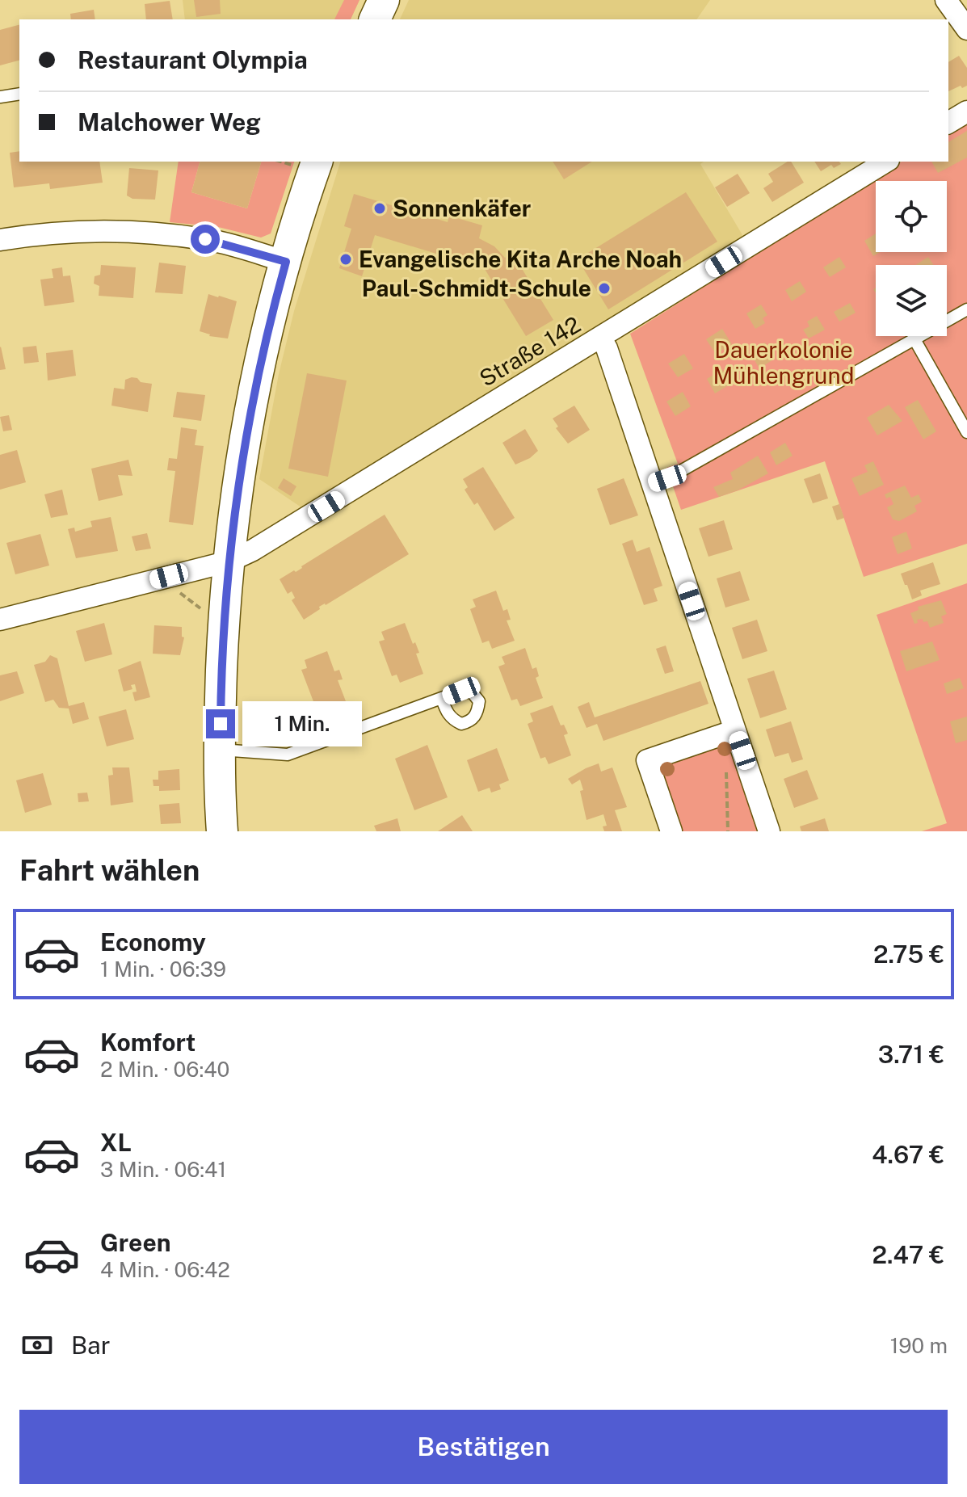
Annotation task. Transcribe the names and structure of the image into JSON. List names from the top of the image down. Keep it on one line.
{"streets":{"street":["Straße 142"]},"parks":["Dauerkolonie Mühlengrund"],"places":["Sonnenkäfer","Evangelische Kita Arche Noah","Paul-Schmidt-Schule"],"page":{"banner":["Restaurant Olympia","Malchower Weg"],"bubble":"1 Min.","heading":"Fahrt wählen","list":[{"name":"Economy","note":"1 Min. · 06:39","value":"2.75 €"},{"name":"Komfort","note":"2 Min. · 06:40","value":"3.71 €"},{"name":"XL","note":"3 Min. · 06:41","value":"4.67 €"},{"name":"Green","note":"4 Min. · 06:42","value":"2.47 €"}],"pay":["Bar","190 m"],"buttons":"Bestätigen"}}
